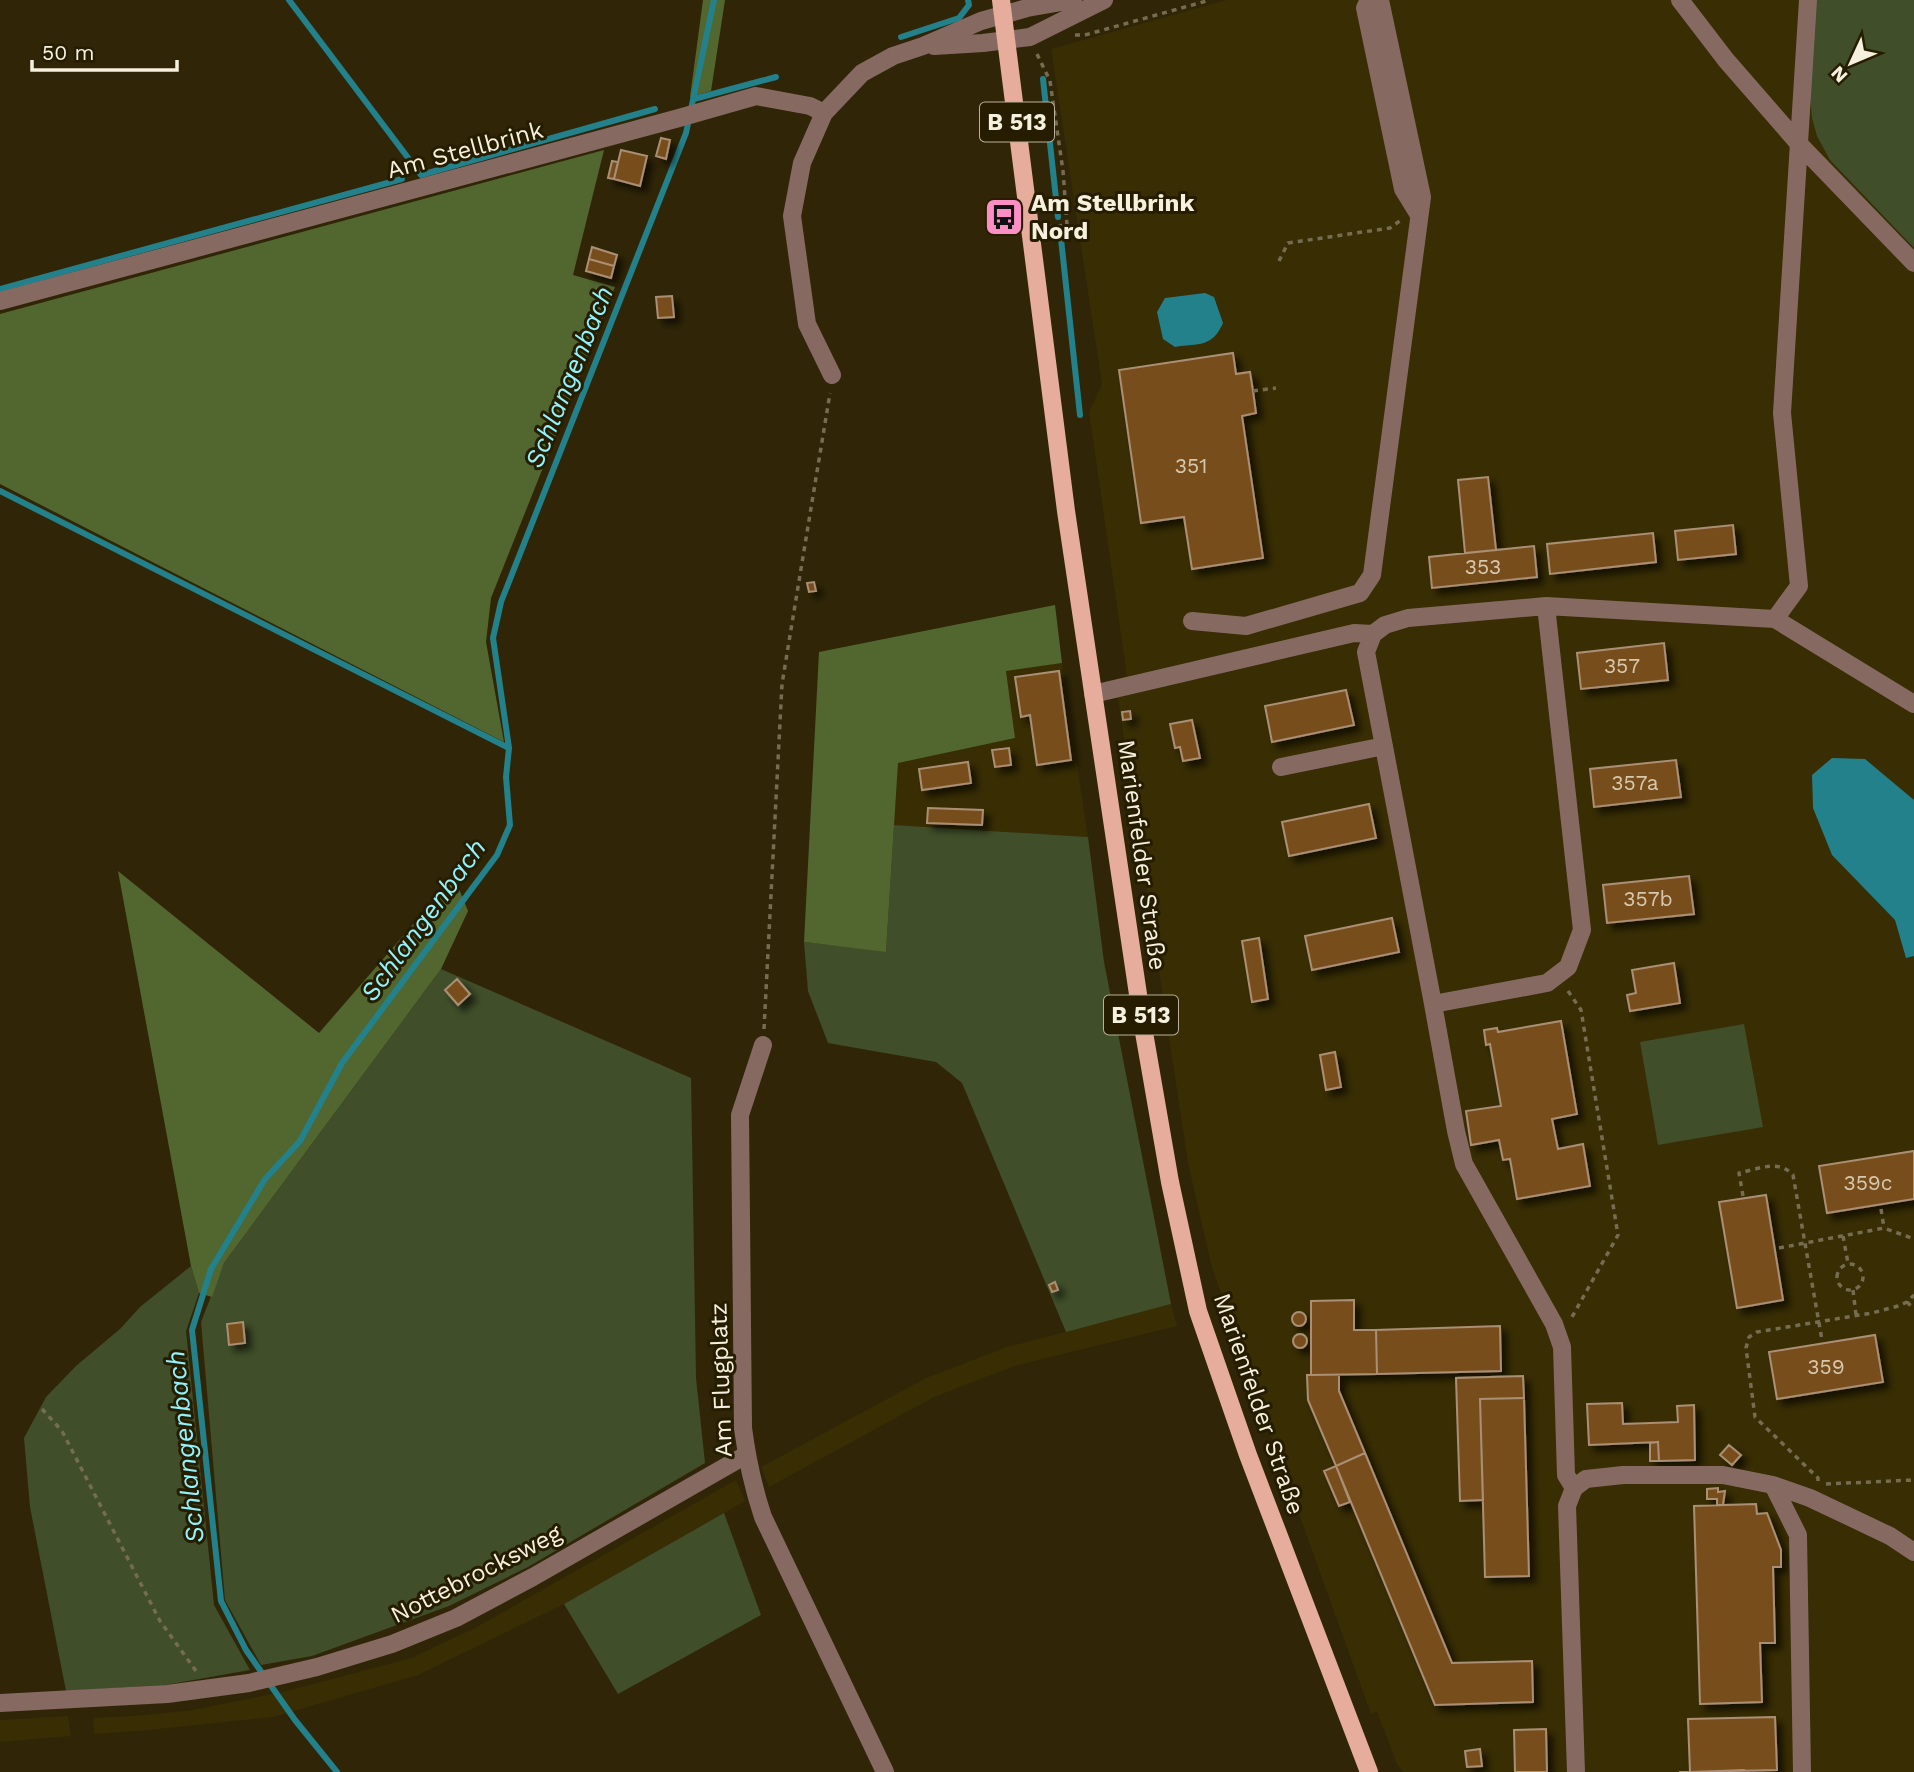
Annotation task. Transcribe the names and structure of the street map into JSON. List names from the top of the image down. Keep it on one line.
{"streets":{"main road":["B 513","Marienfelder Straße"],"street":["Am Stellbrink","Am Flugplatz","Nottebrocksweg"]},"crossings":[["Am Flugplatz","Nottebrocksweg"]],"water":["Schlangenbach"],"places":{"bus stop":["Am Stellbrink Nord"]},"house_numbers":["351","353","357","357a","357b","359c","359"],"scale_bar":"50 m","north":"bottom left"}
